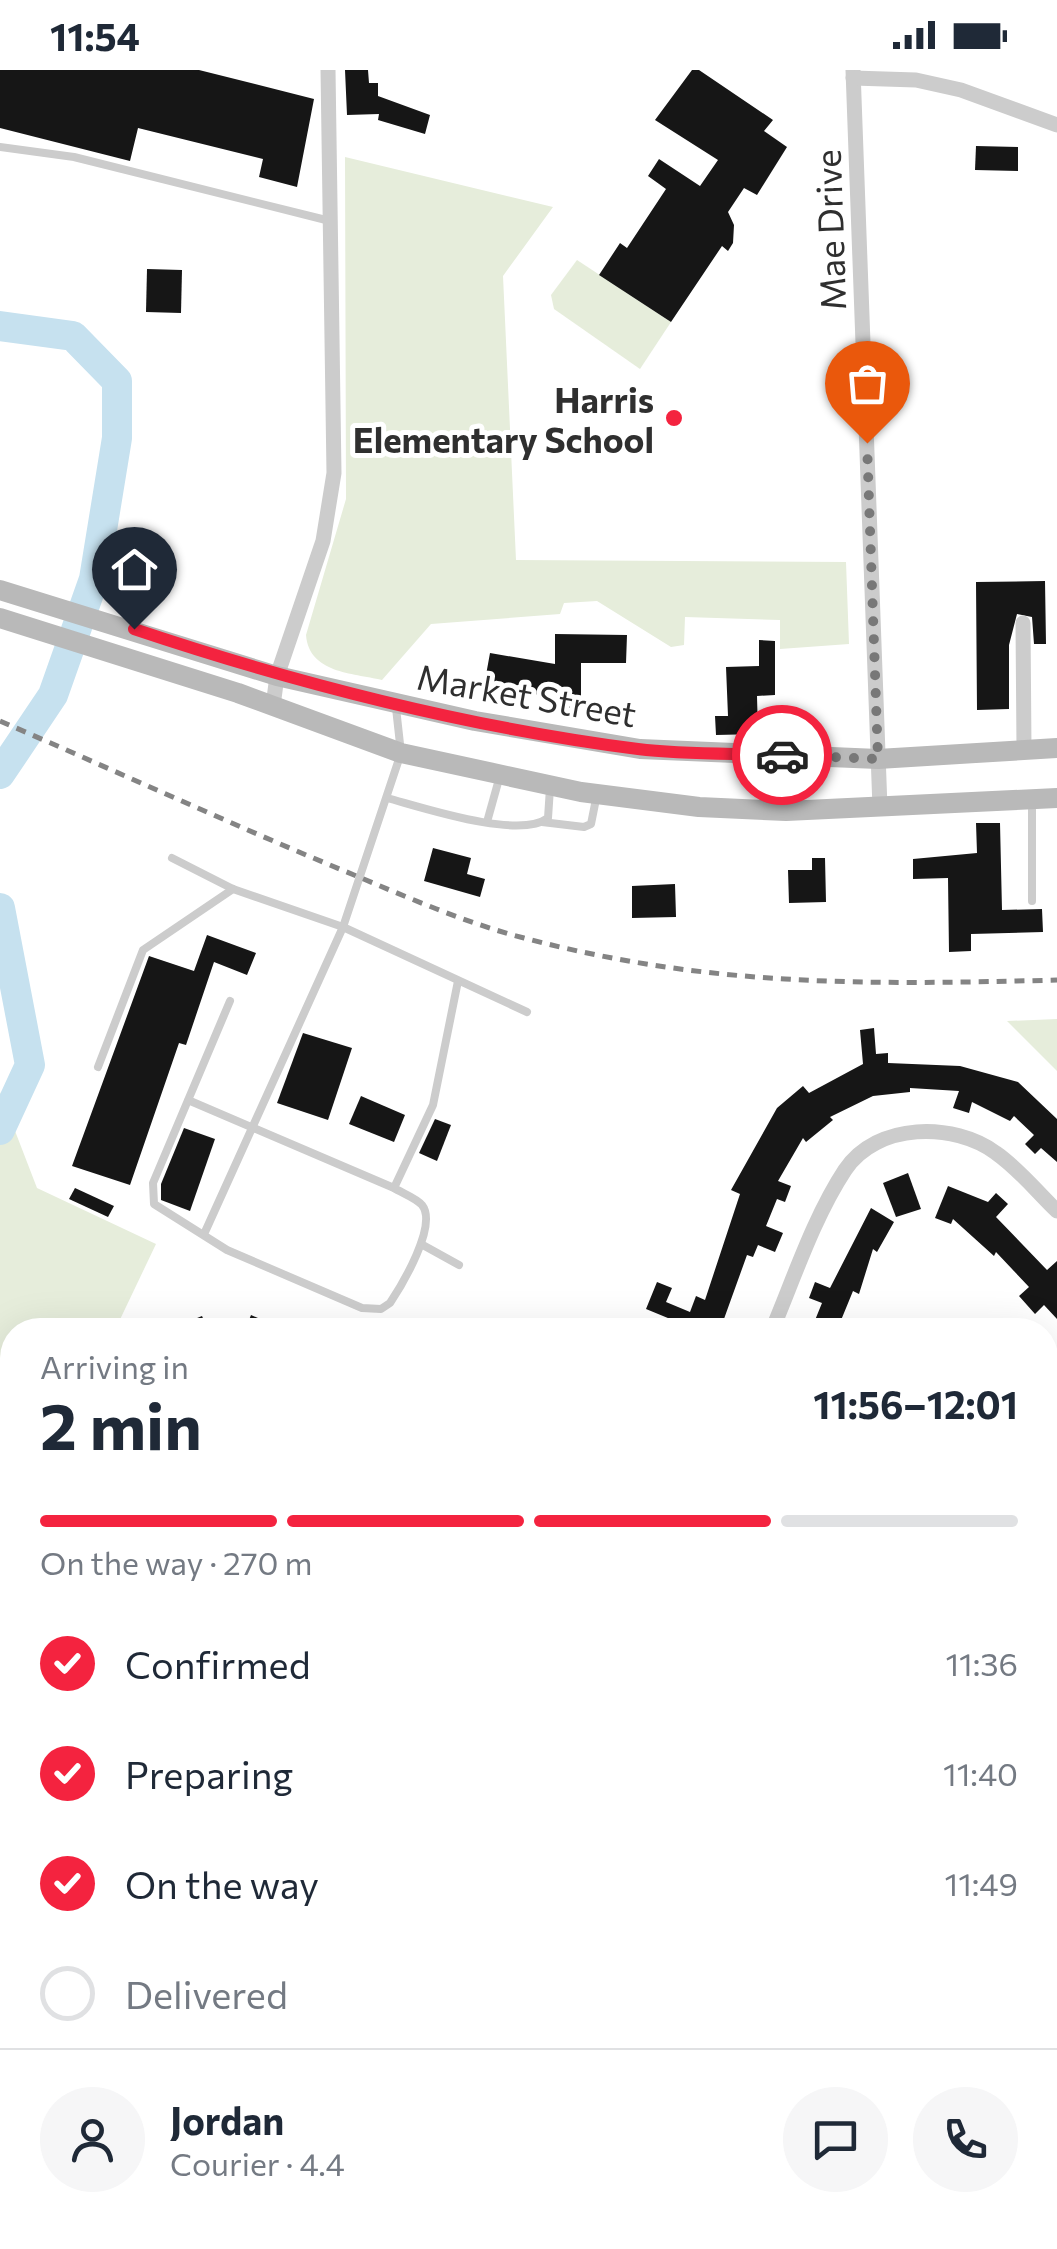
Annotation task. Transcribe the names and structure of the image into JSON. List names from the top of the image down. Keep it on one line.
{"streets":{"main road":["Market Street"],"street":["Mae Drive"]},"crossings":[["Mae Drive","Market Street"]],"places":["Harris Elementary School"],"page":{"status":"11:54","heading":["2 min","Arriving in","11:56–12:01"],"panel":["Jordan","Courier · 4.4"],"bar":"On the way · 270 m","list":[["Confirmed","11:36"],["Preparing","11:40"],["On the way","11:49"],"Delivered"]}}
